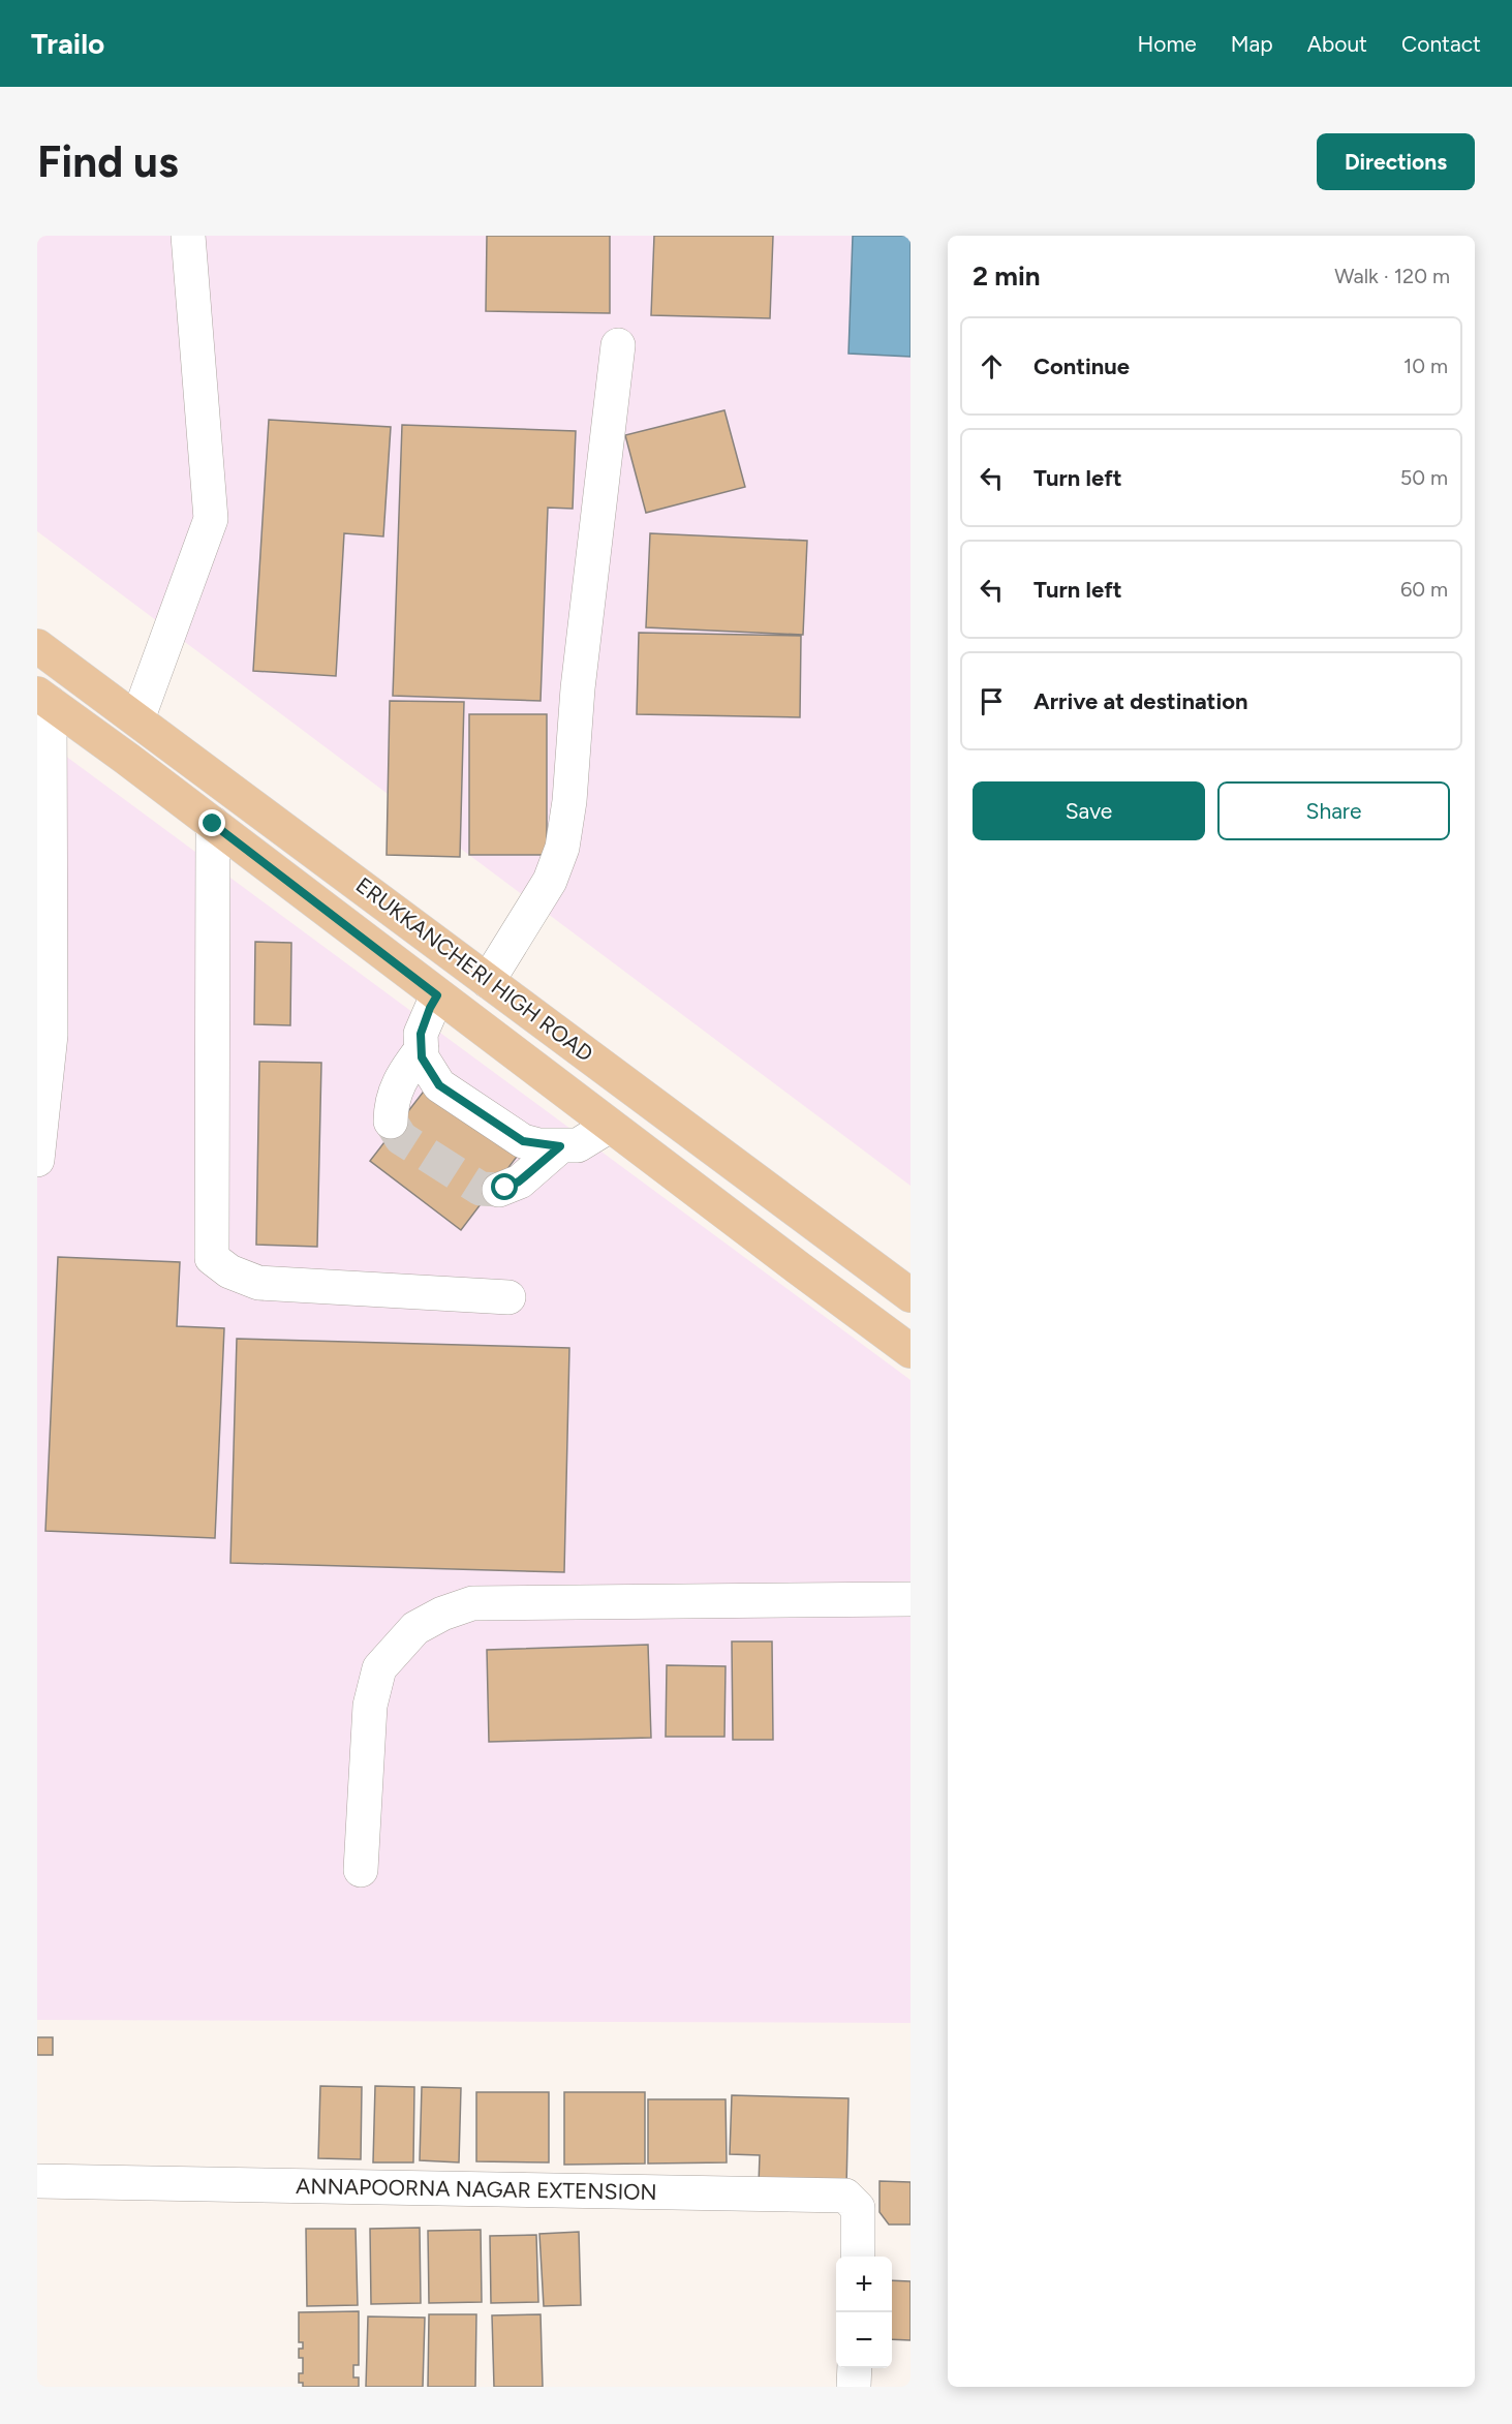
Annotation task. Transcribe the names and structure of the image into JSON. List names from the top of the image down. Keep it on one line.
{"streets":{"main road":["ERUKKANCHERI HIGH ROAD"],"street":["ANNAPOORNA NAGAR EXTENSION"]},"page":{"header":"Trailo","nav":["Home","Map","About","Contact"],"buttons":["Directions",["Save","Share"]],"title":"Find us","heading":["2 min","Walk · 120 m"],"list":[["Continue","10 m"],["Turn left","50 m"],["Turn left","60 m"],"Arrive at destination"],"map_buttons":["+","−"]}}
